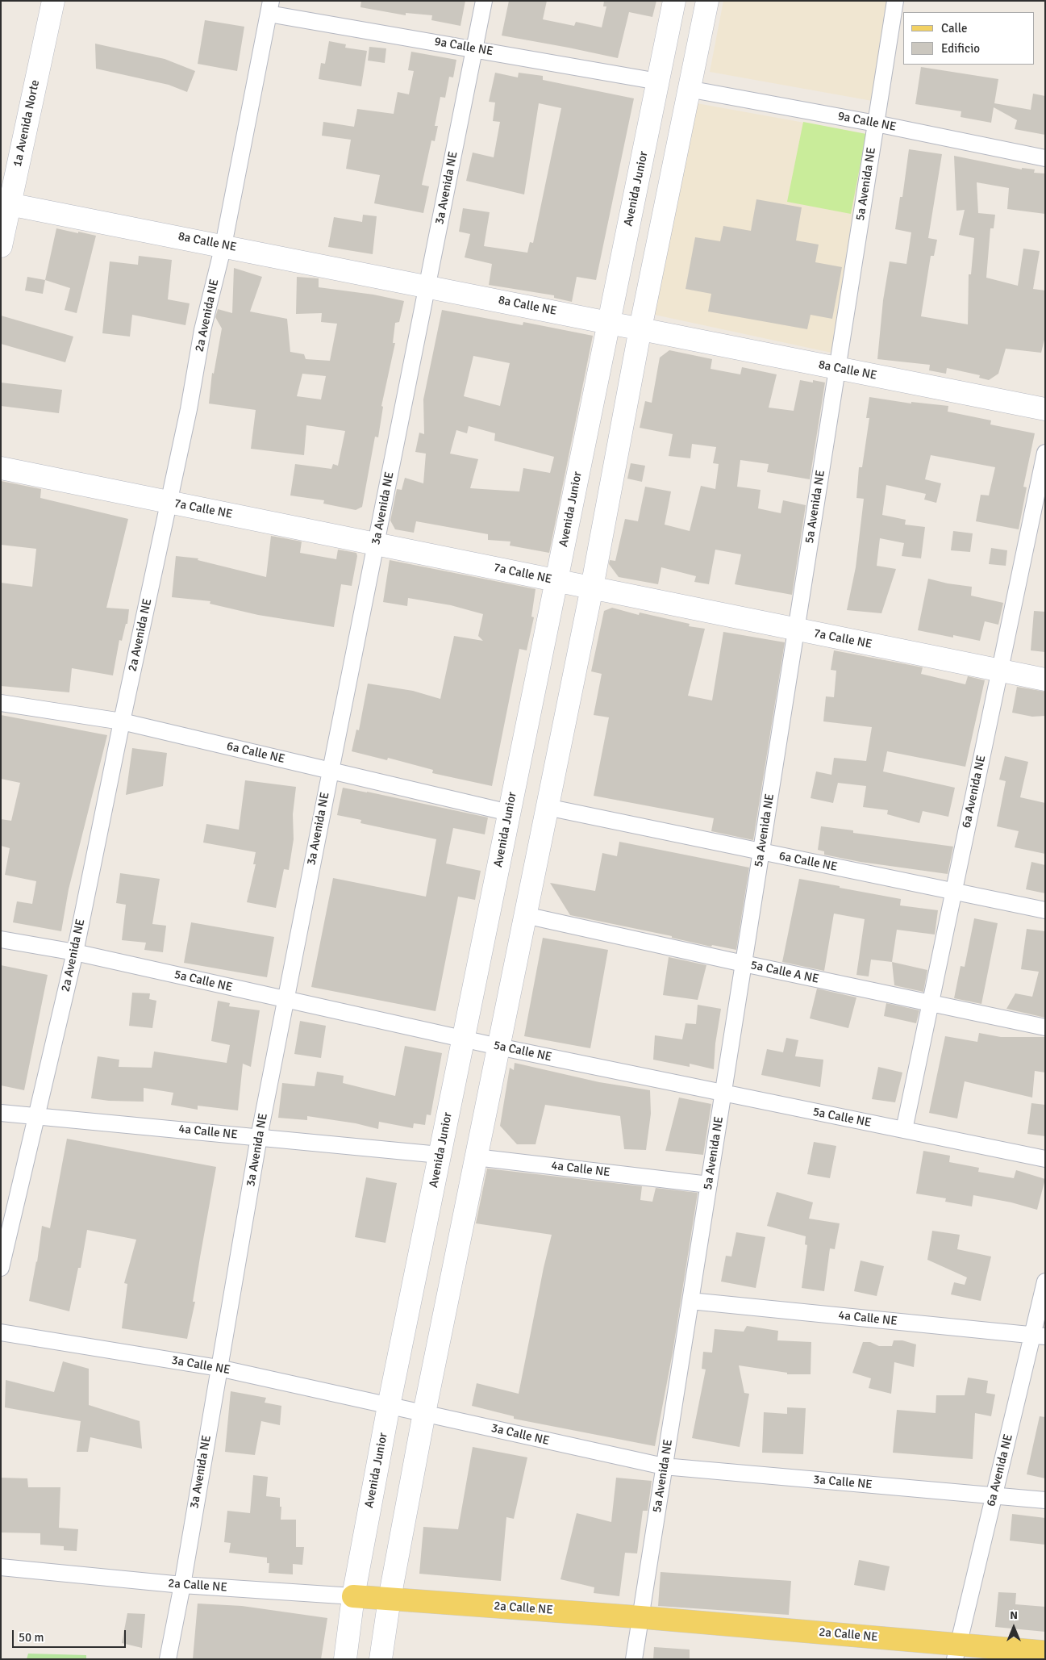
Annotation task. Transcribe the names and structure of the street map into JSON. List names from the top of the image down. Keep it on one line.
{"streets":{"main road":["1a Avenida Norte","Avenida Junior","8a Calle NE","7a Calle NE","2a Calle NE"],"street":["9a Calle NE","5a Avenida NE","3a Avenida NE","2a Avenida NE","6a Calle NE","6a Avenida NE","5a Calle A NE","5a Calle NE","4a Calle NE","3a Calle NE"]},"crossings":[["9a Calle NE","5a Avenida NE"],["9a Calle NE","3a Avenida NE"],["9a Calle NE","Avenida Junior"],["9a Calle NE","2a Avenida NE"],["1a Avenida Norte","8a Calle NE"],["5a Avenida NE","8a Calle NE"],["5a Avenida NE","7a Calle NE"],["5a Avenida NE","6a Calle NE"],["5a Avenida NE","5a Calle A NE"],["5a Avenida NE","5a Calle NE"],["5a Avenida NE","4a Calle NE"],["5a Avenida NE","3a Calle NE"],["5a Avenida NE","2a Calle NE"],["3a Avenida NE","8a Calle NE"],["3a Avenida NE","7a Calle NE"],["3a Avenida NE","6a Calle NE"],["3a Avenida NE","5a Calle NE"],["3a Avenida NE","4a Calle NE"],["3a Avenida NE","3a Calle NE"],["3a Avenida NE","2a Calle NE"],["Avenida Junior","8a Calle NE"],["Avenida Junior","7a Calle NE"],["Avenida Junior","6a Calle NE"],["Avenida Junior","5a Calle NE"],["Avenida Junior","4a Calle NE"],["Avenida Junior","3a Calle NE"],["Avenida Junior","2a Calle NE"],["8a Calle NE","2a Avenida NE"],["2a Avenida NE","7a Calle NE"],["2a Avenida NE","6a Calle NE"],["2a Avenida NE","5a Calle NE"],["2a Avenida NE","4a Calle NE"],["7a Calle NE","6a Avenida NE"],["6a Calle NE","6a Avenida NE"],["6a Avenida NE","5a Calle A NE"],["6a Avenida NE","5a Calle NE"],["6a Avenida NE","4a Calle NE"],["6a Avenida NE","3a Calle NE"],["6a Avenida NE","2a Calle NE"]],"legend":["Calle","Edificio"],"scale_bar":"50 m","north":"top"}
